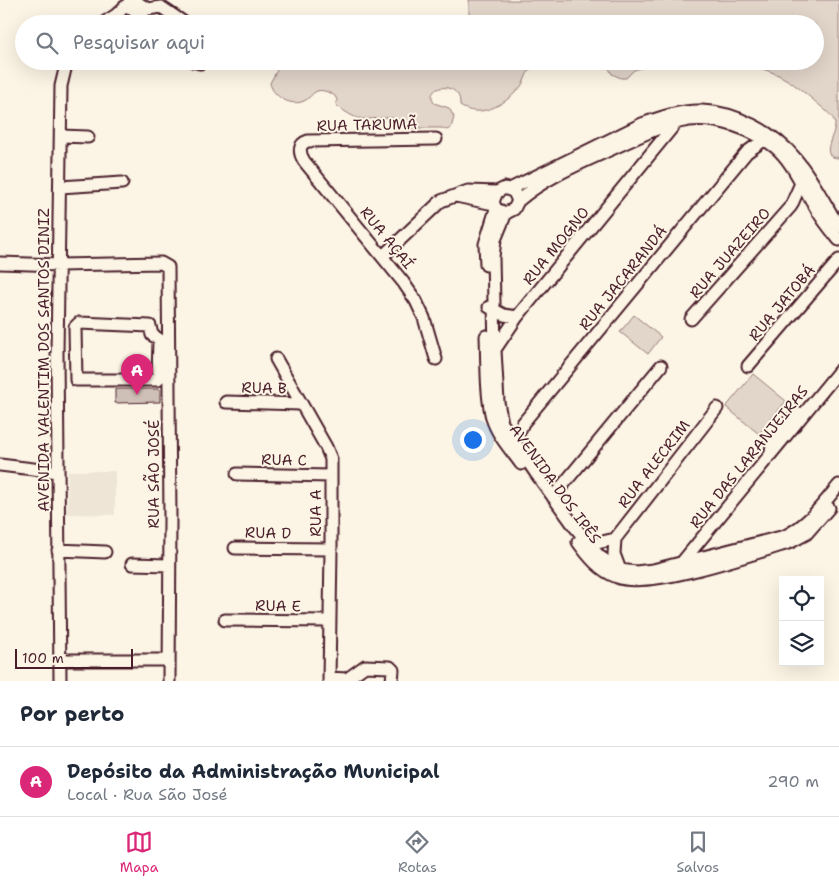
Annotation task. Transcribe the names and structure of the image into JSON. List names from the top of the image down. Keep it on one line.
{"streets":{"street":["RUA TARUMÃ","RUA AÇAÍ","RUA MOGNO","RUA JUAZEIRO","RUA JACARANDÁ","RUA JATOBÁ","AVENIDA VALENTIM DOS SANTOS DINIZ","RUA B","RUA DAS LARANJEIRAS","RUA C","RUA ALECRIM","RUA SÃO JOSÉ","AVENIDA DOS IPÊS","RUA A","RUA D","RUA E"]},"crossings":[["RUA TARUMÃ","RUA AÇAÍ"],["RUA MOGNO","AVENIDA DOS IPÊS"],["RUA JUAZEIRO","AVENIDA DOS IPÊS"],["RUA JACARANDÁ","AVENIDA DOS IPÊS"],["AVENIDA VALENTIM DOS SANTOS DINIZ","RUA SÃO JOSÉ"],["RUA B","RUA A"],["RUA DAS LARANJEIRAS","AVENIDA DOS IPÊS"],["RUA C","RUA A"],["RUA A","RUA D"],["RUA A","RUA E"]],"scale_bar":"100 m","page":{"search":"Pesquisar aqui","pins":"A","scale":"100 m","heading":"Por perto","list":[{"mark":"A","name":"Depósito da Administração Municipal","note":"Local · Rua São José","value":"290 m"}],"nav":["Mapa","Rotas","Salvos"]}}
